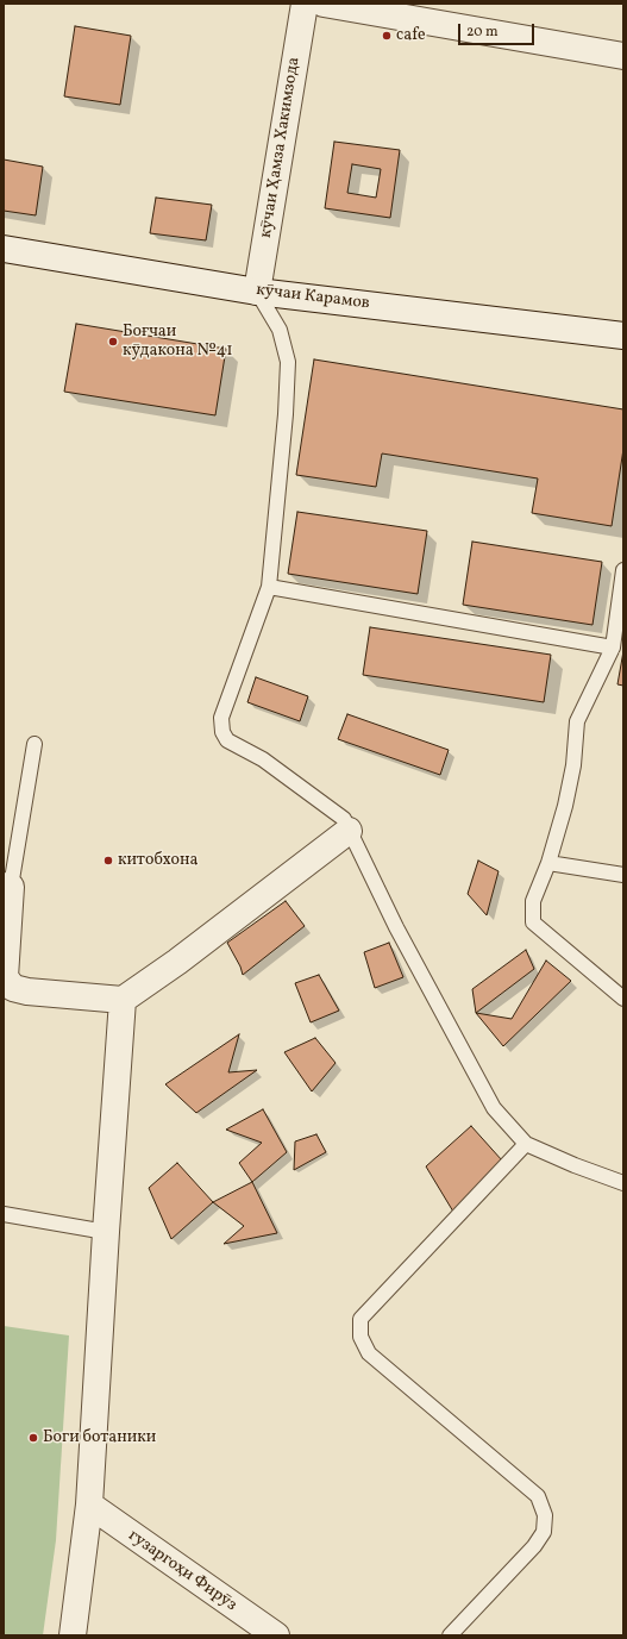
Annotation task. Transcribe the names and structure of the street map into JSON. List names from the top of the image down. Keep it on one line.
{"streets":{"street":["кӯчаи Ҳамза Хакимзода","кӯчаи Карамов","гузаргоҳи Фирӯз"]},"crossings":[["кӯчаи Ҳамза Хакимзода","кӯчаи Карамов"]],"places":["cafe","Боғчаи кӯдакона №41","китобхона","Боги ботаники"],"scale_bar":"20 m"}
